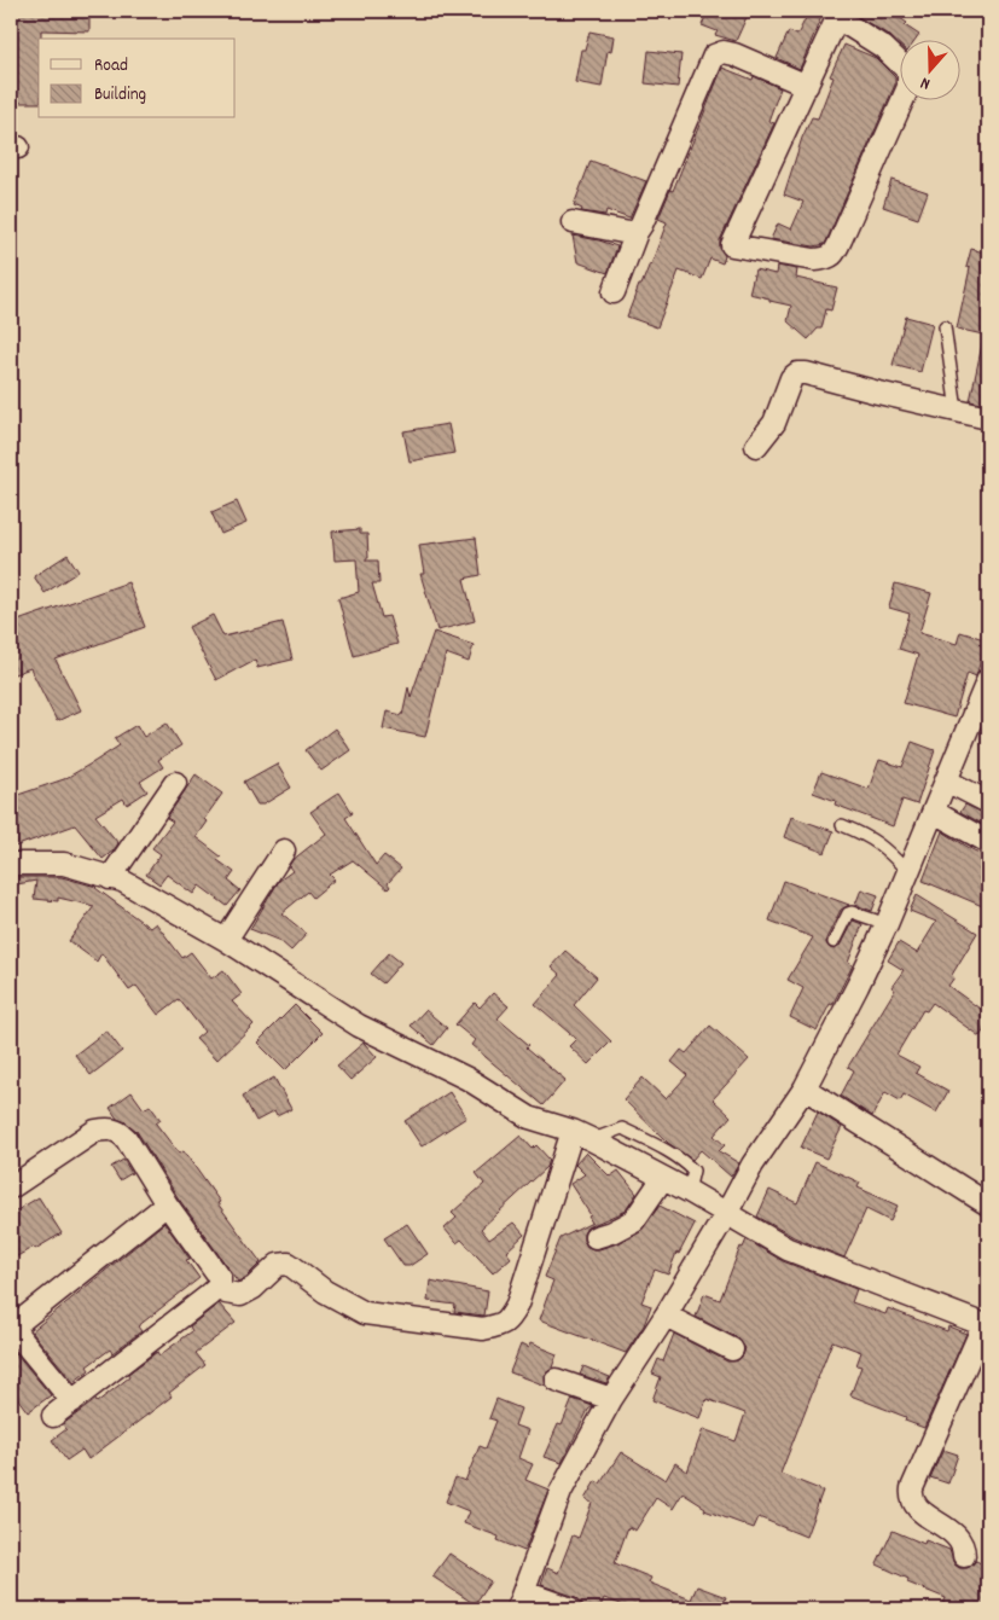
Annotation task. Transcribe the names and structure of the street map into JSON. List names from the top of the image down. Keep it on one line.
{"legend":["Road","Building"],"north":"bottom"}
